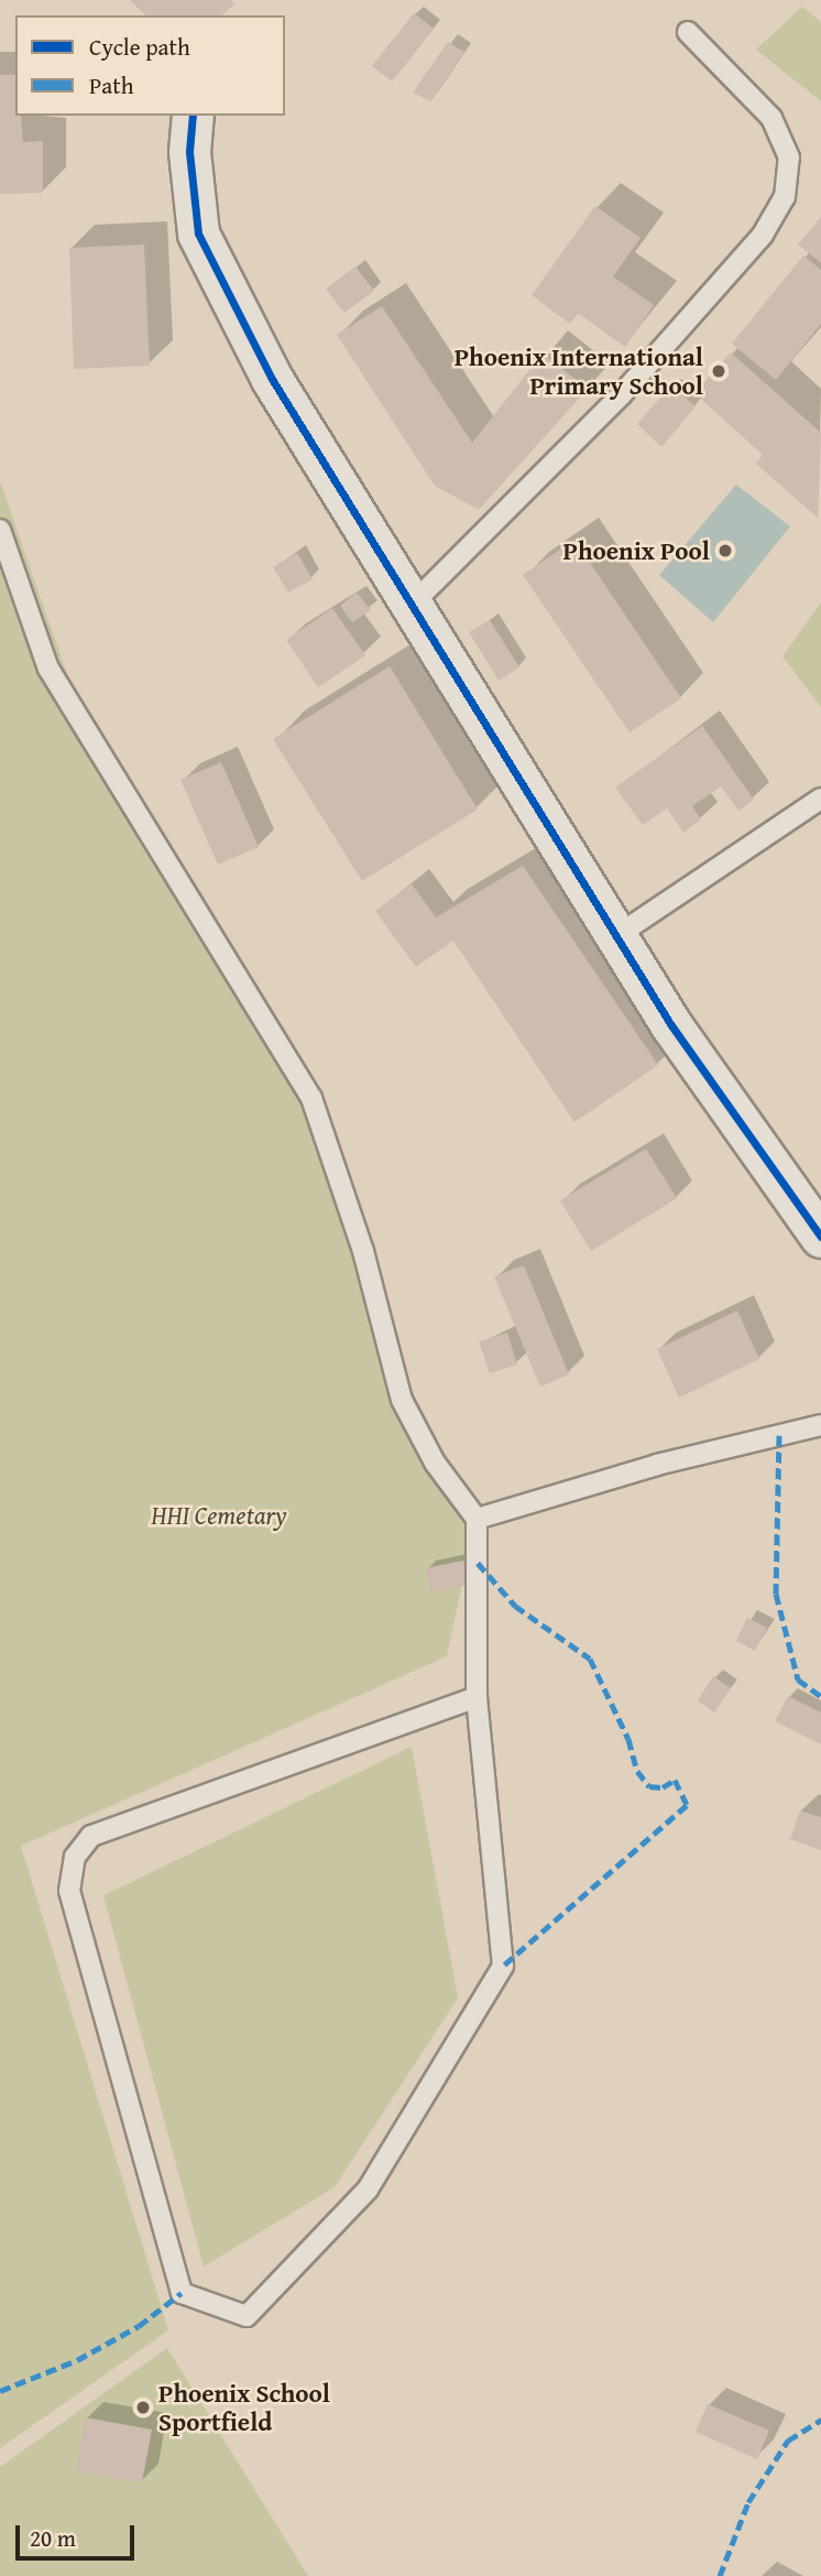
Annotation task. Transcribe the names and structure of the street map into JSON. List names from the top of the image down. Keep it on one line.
{"parks":["HHI Cemetary"],"places":["Phoenix International Primary School","Phoenix Pool","Phoenix School Sportfield"],"legend":["Cycle path","Path"],"scale_bar":"20 m"}
